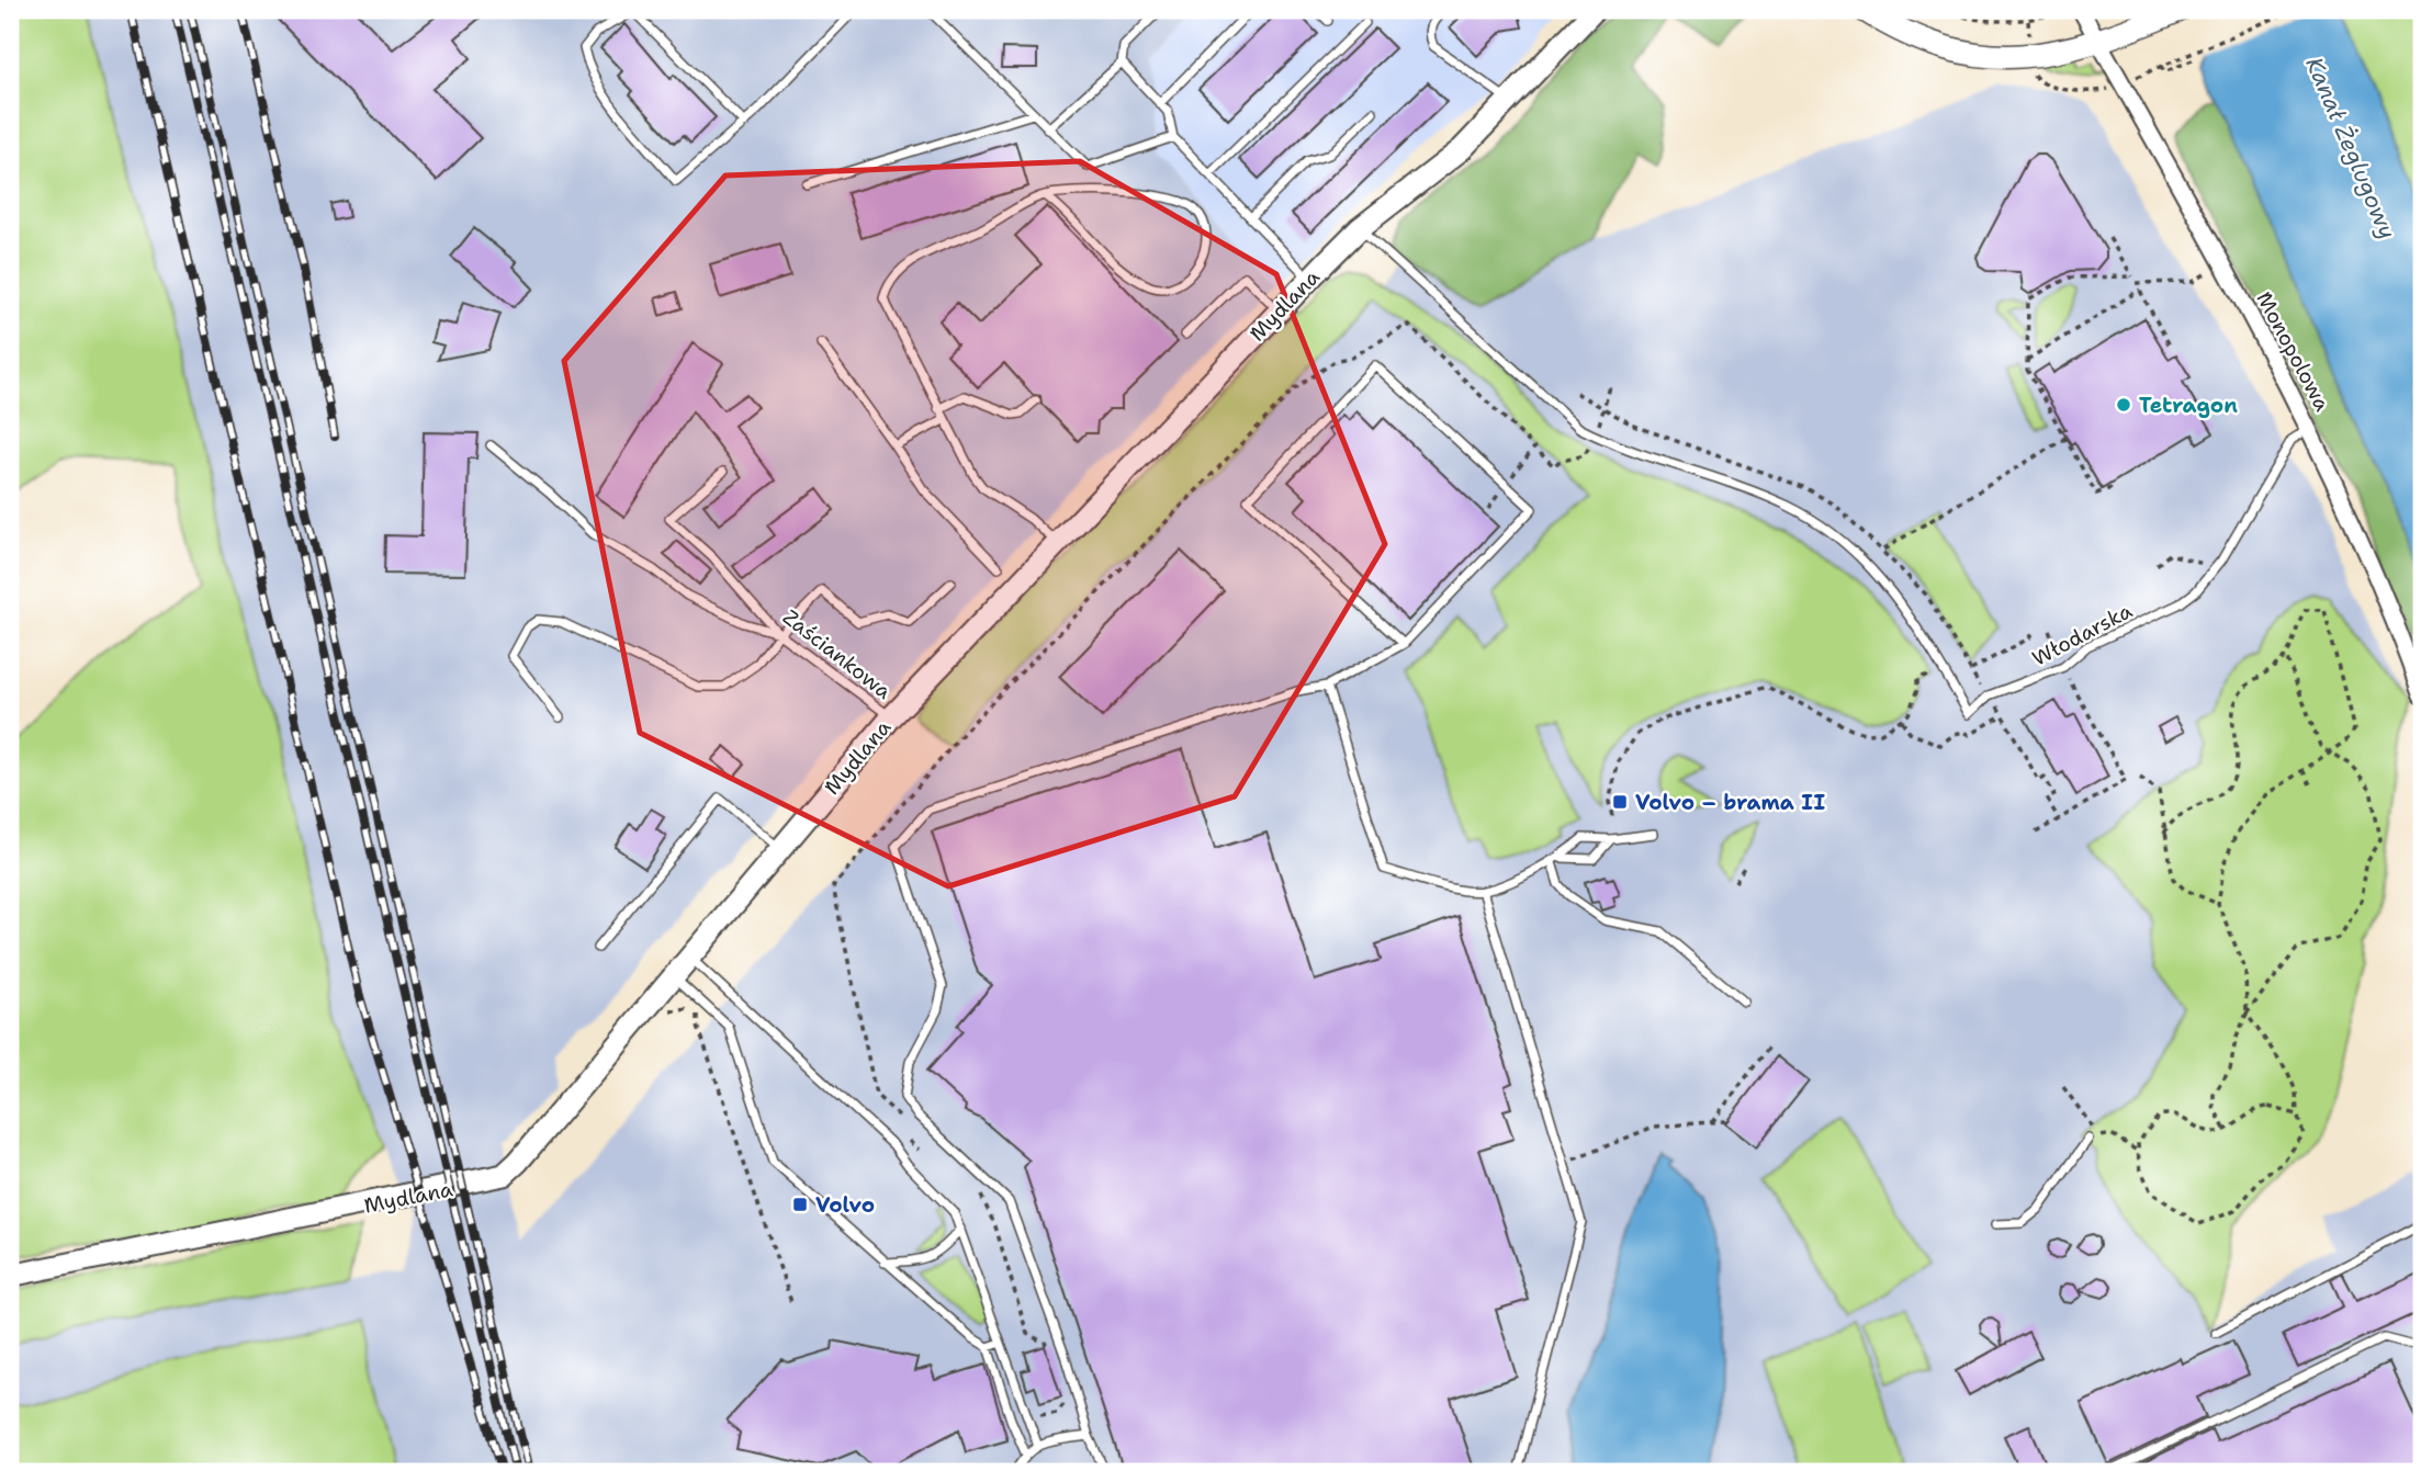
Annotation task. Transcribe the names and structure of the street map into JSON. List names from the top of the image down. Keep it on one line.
{"streets":{"street":["Mydlana","Monopolowa"],"lane":["Włodarska","Zaściankowa"]},"crossings":[["Mydlana","Zaściankowa"],["Monopolowa","Włodarska"]],"water":["Kanał Żeglugowy"],"places":{"other":["Tetragon"],"transit":["Volvo – brama II","Volvo"]}}
